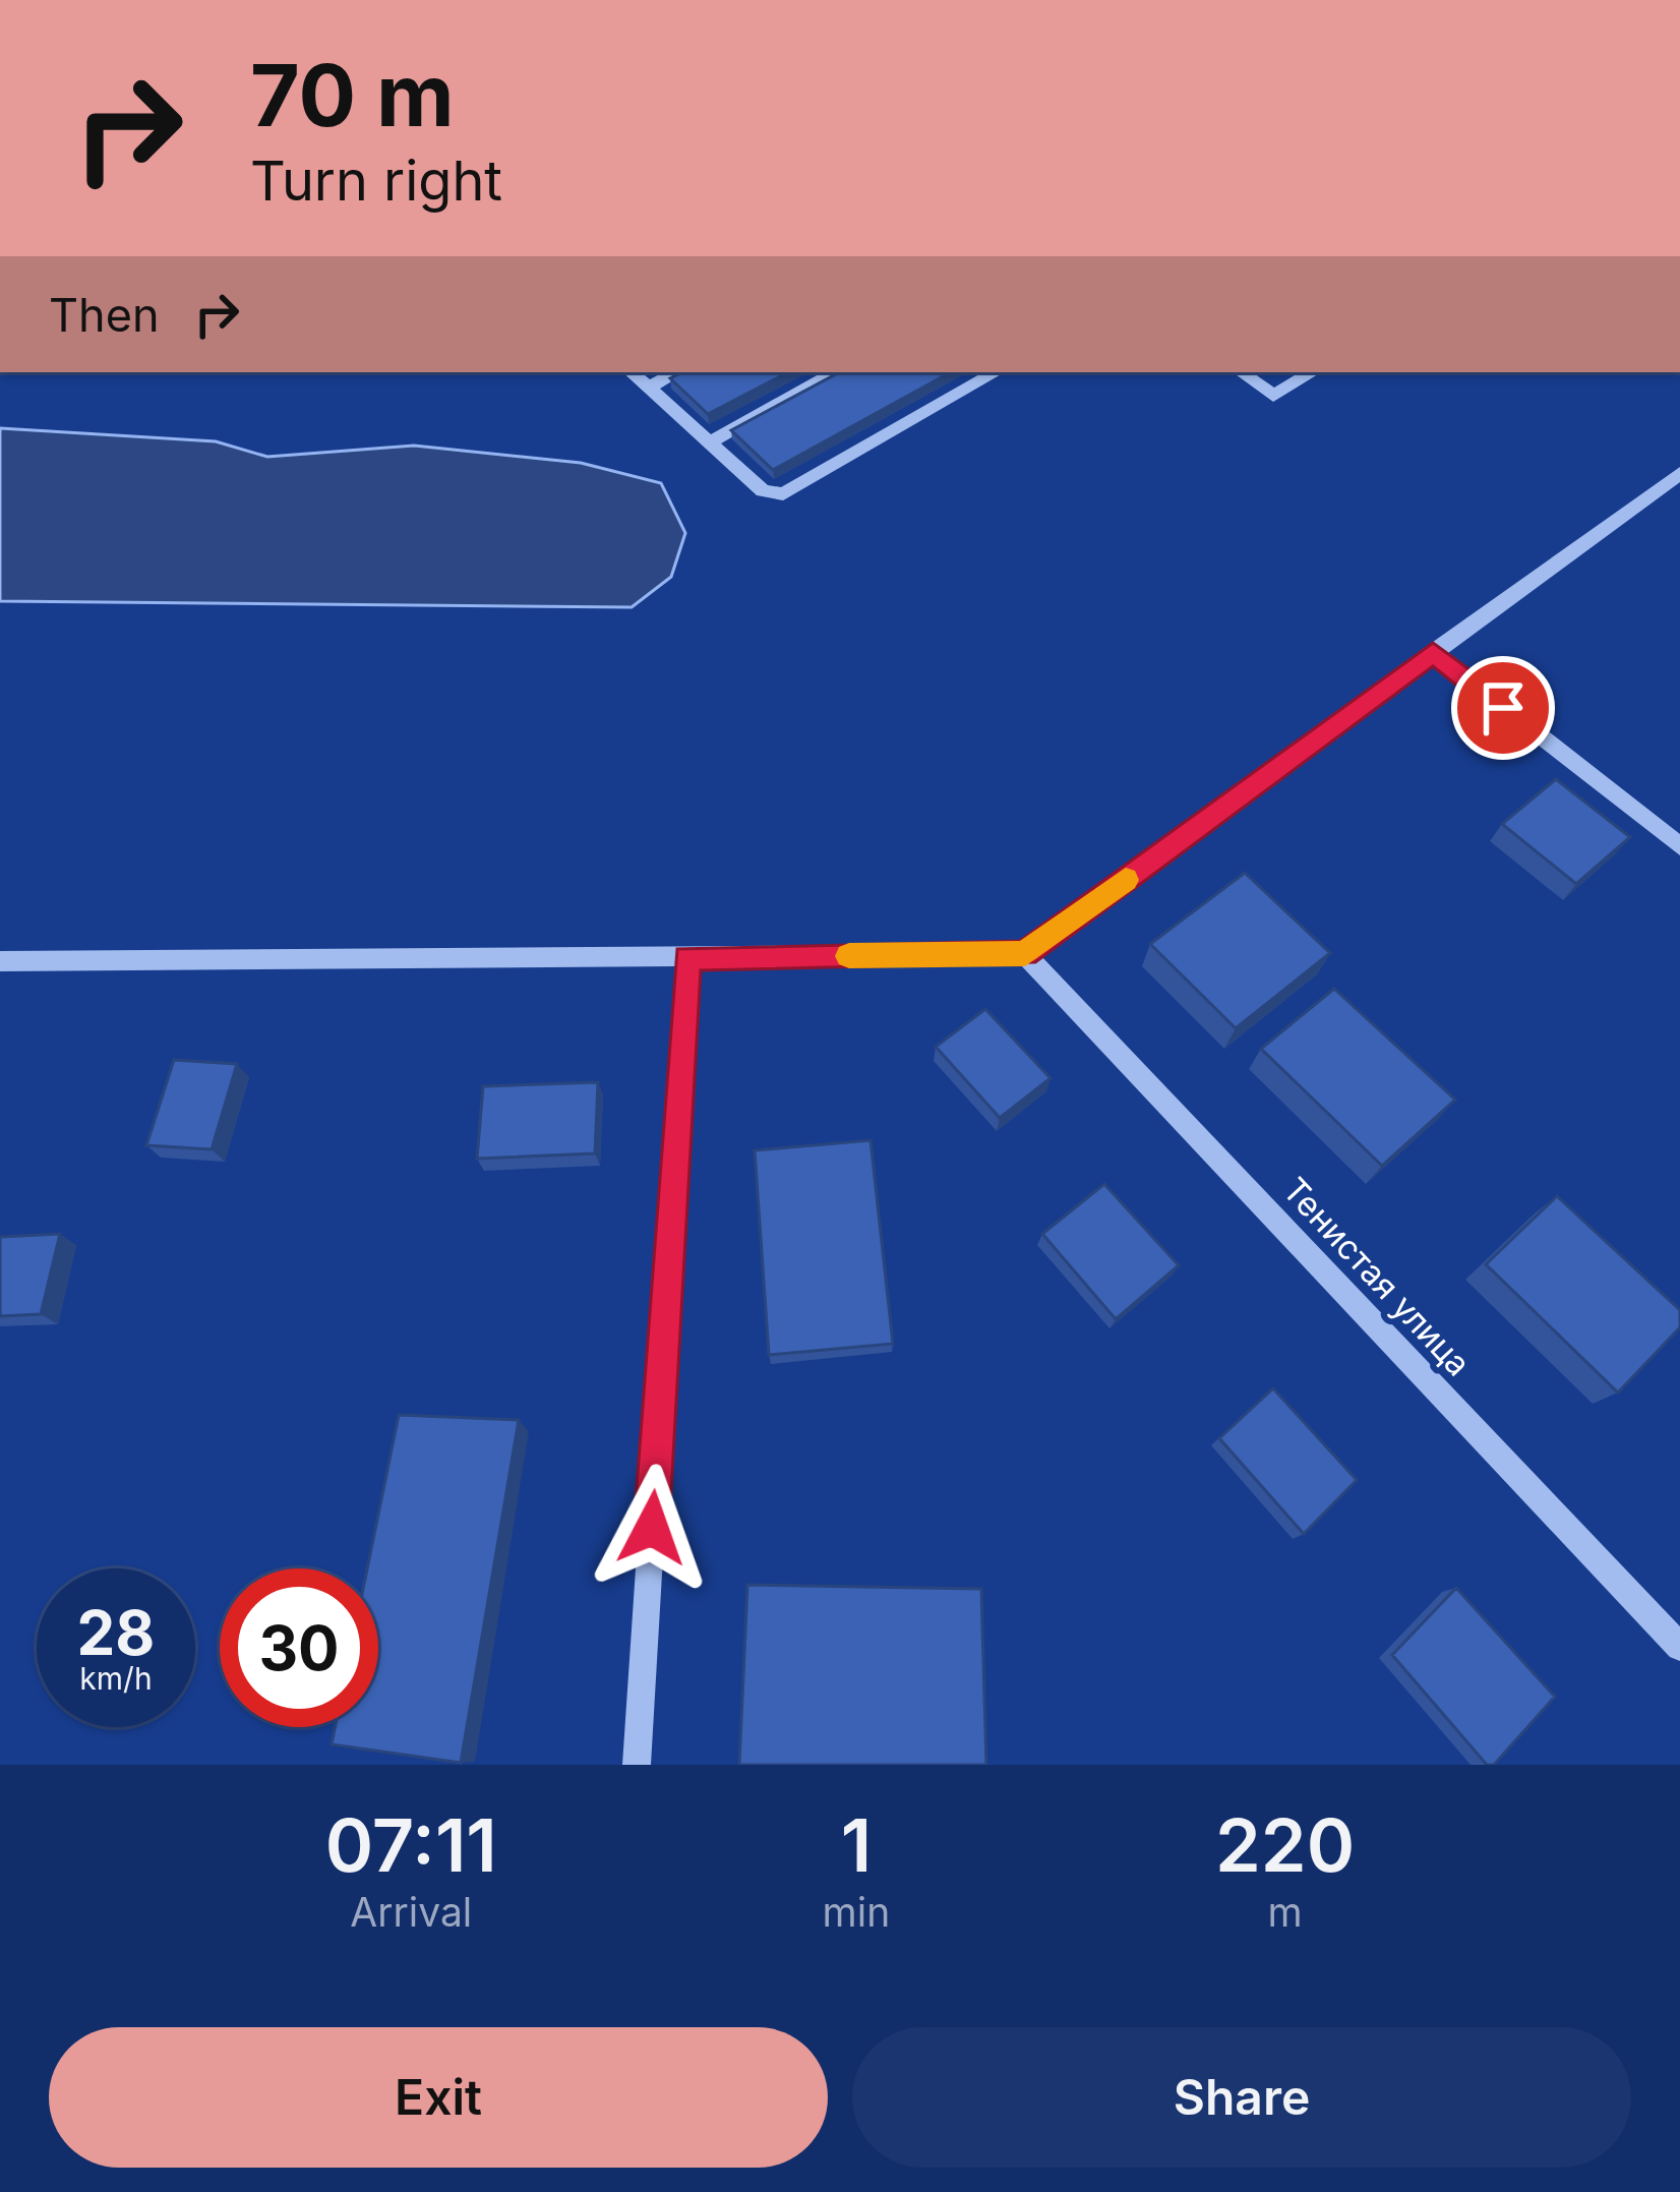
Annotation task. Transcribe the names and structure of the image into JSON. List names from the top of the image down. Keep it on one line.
{"streets":{"street":["Тенистая улица"]},"page":{"turn":["70 m","Turn right"],"then":"Then","speed":"28 km/h","limit":"30","eta":["07:11","Arrival","1","min","220","m"],"buttons":["Exit","Share"]}}
